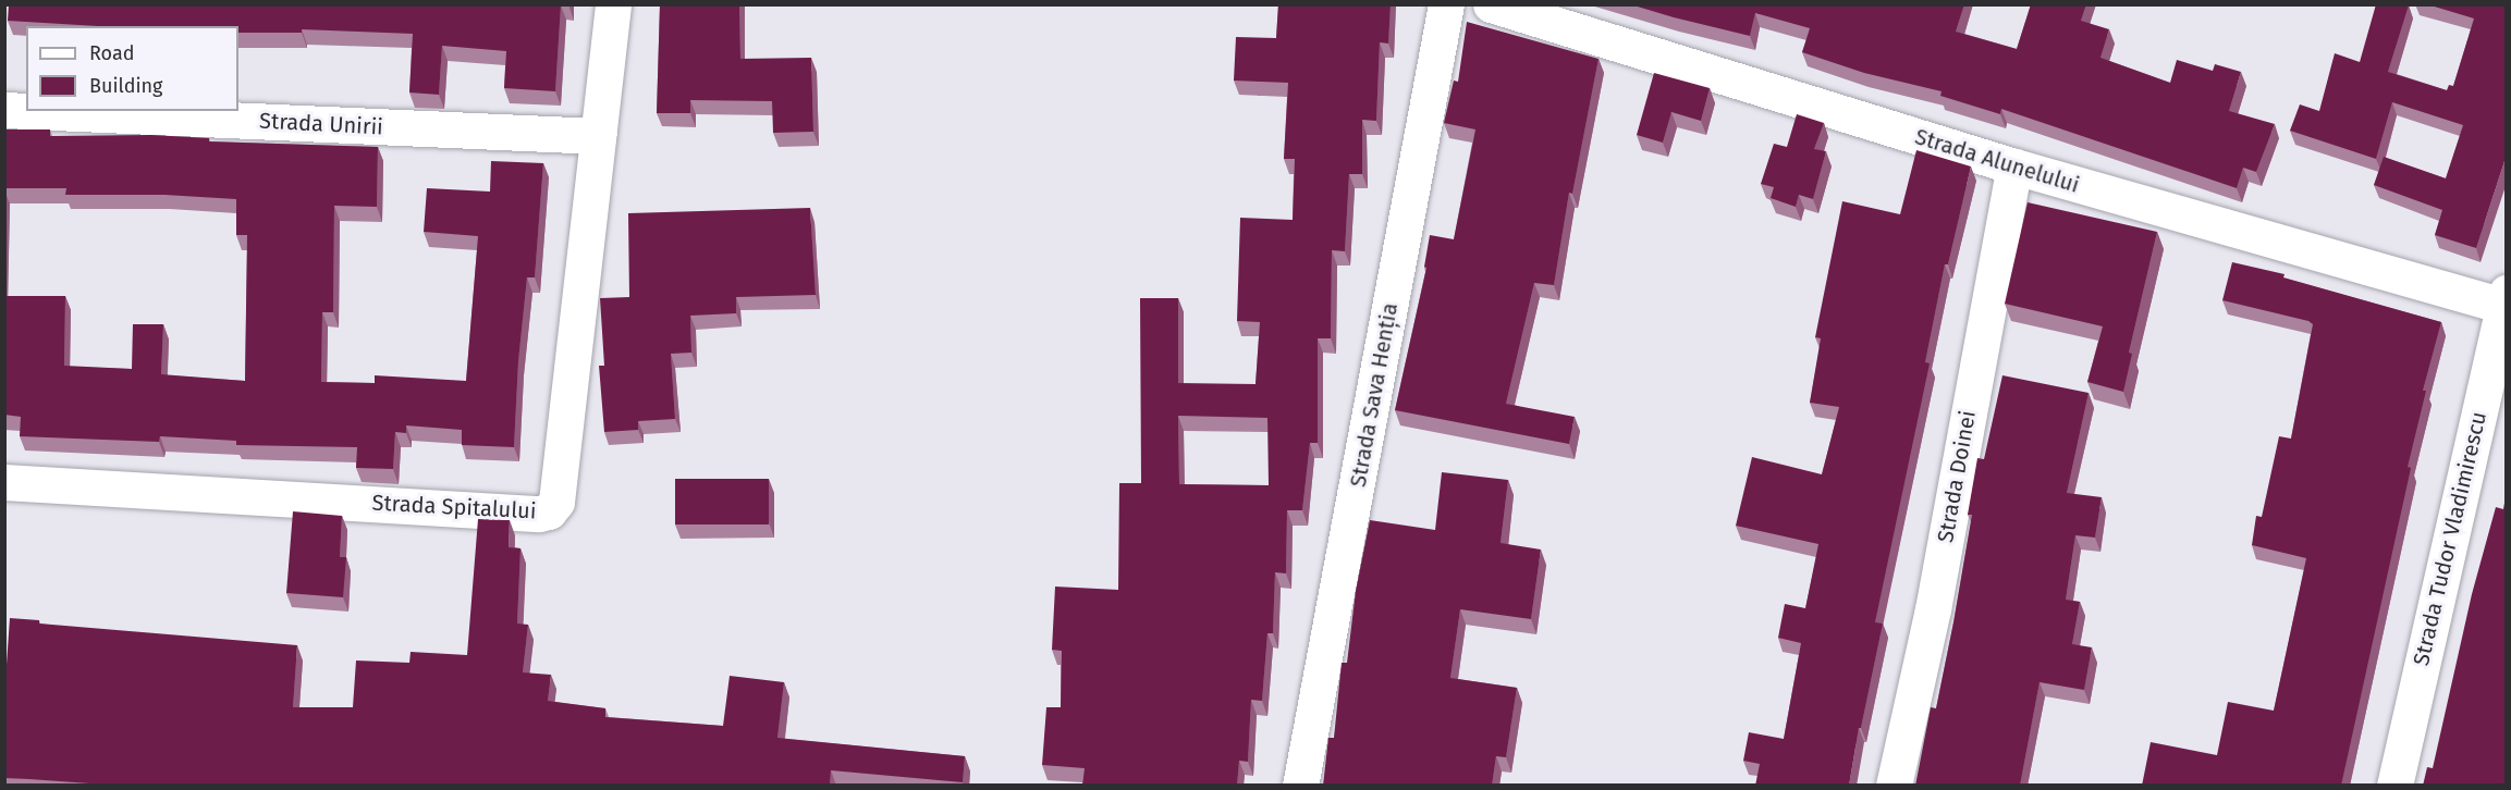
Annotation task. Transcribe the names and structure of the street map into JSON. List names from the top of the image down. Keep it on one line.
{"streets":{"street":["Strada Unirii","Strada Alunelului","Strada Sava Henția","Strada Doinei","Strada Spitalului","Strada Tudor Vladimirescu"]},"crossings":[["Strada Unirii","Strada Spitalului"],["Strada Alunelului","Strada Doinei"],["Strada Alunelului","Strada Tudor Vladimirescu"]],"legend":["Road","Building"]}
